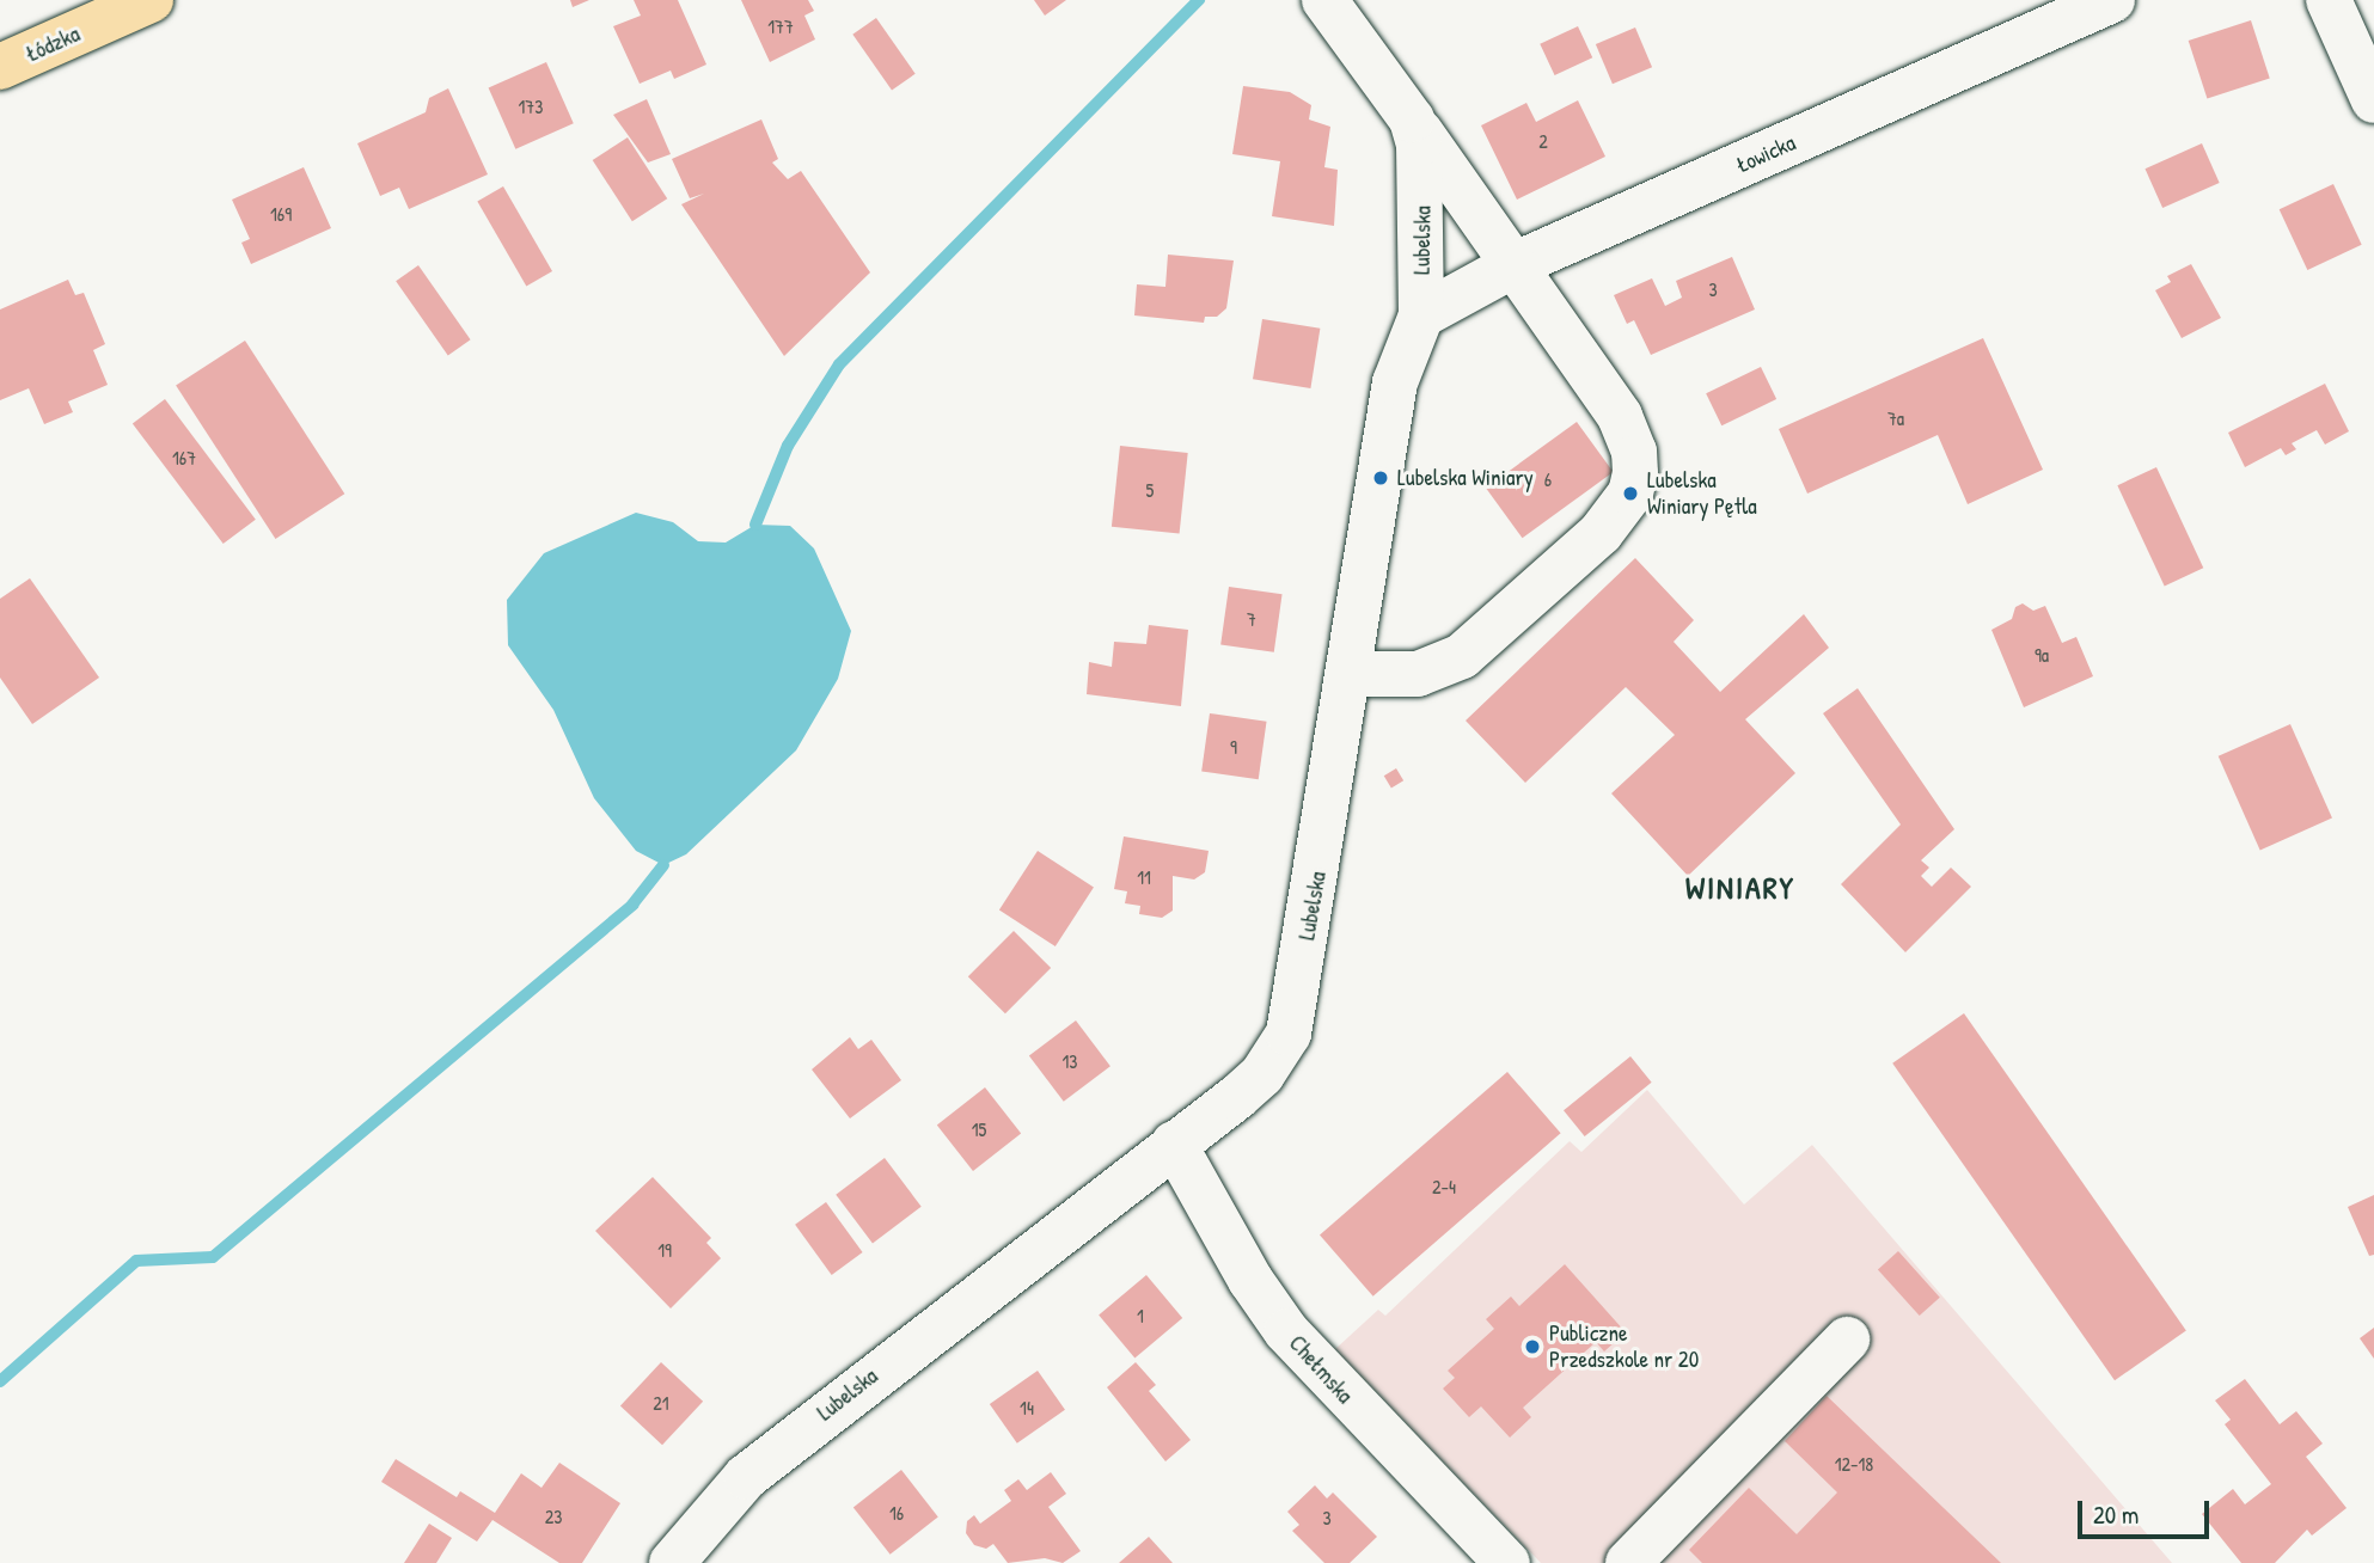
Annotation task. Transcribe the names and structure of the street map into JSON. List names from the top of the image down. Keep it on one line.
{"streets":{"main road":["Łódzka"],"street":["Łowicka","Lubelska","Chełmska"]},"crossings":[["Łowicka","Lubelska"],["Lubelska","Chełmska"]],"districts":["WINIARY"],"places":["Lubelska Winiary","Lubelska Winiary Pętla","Publiczne Przedszkole nr 20"],"house_numbers":["177","173","2","169","3","7a","167","6","5","7","9a","9","11","13","15","2-4","19","1","21","14","12-18","16","23","3"],"scale_bar":"20 m"}
